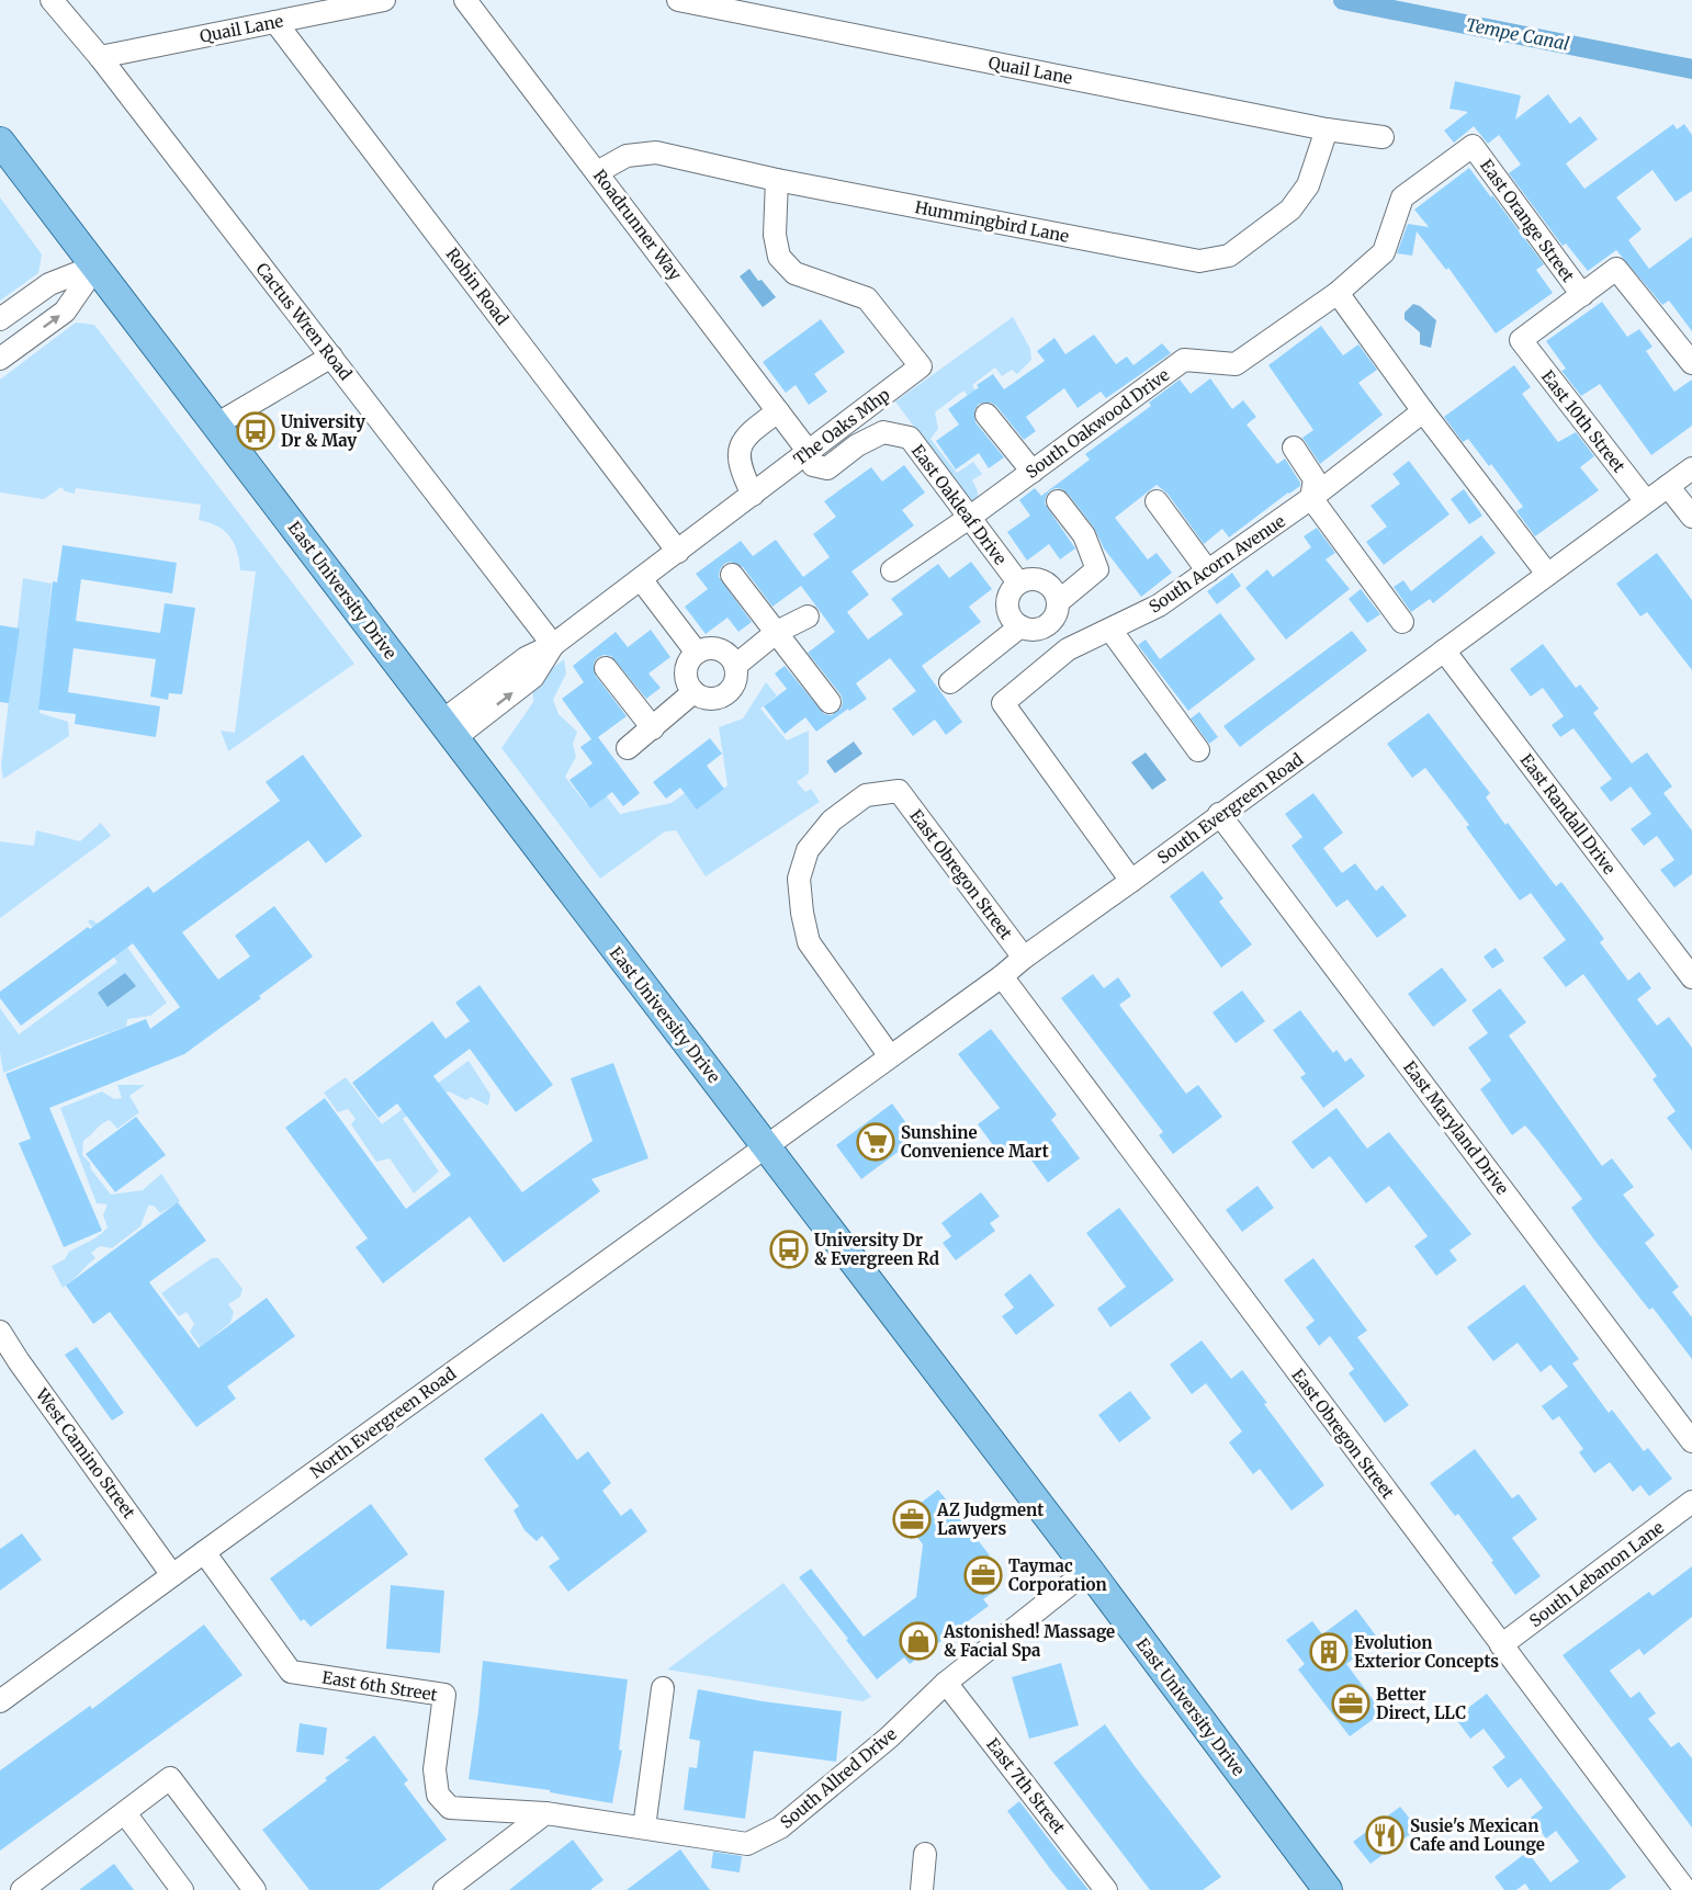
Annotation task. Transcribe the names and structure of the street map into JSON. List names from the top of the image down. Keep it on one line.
{"streets":{"main road":["East University Drive"],"street":["Quail Lane","East Orange Street","Hummingbird Lane","Roadrunner Way","Robin Road","Cactus Wren Road","East 10th Street","South Oakwood Drive","The Oaks Mhp","East Oakleaf Drive","South Acorn Avenue","South Evergreen Road","East Randall Drive","East Obregon Street","East Maryland Drive","North Evergreen Road","West Camino Street","South Lebanon Lane","East 6th Street","South Allred Drive","East 7th Street"]},"crossings":[["Quail Lane","Hummingbird Lane"],["Quail Lane","Robin Road"],["Quail Lane","Cactus Wren Road"],["East Orange Street","East 10th Street"],["East Orange Street","South Oakwood Drive"],["Hummingbird Lane","Roadrunner Way"],["Hummingbird Lane","The Oaks Mhp"],["Roadrunner Way","The Oaks Mhp"],["Roadrunner Way","East Oakleaf Drive"],["Robin Road","The Oaks Mhp"],["Cactus Wren Road","The Oaks Mhp"],["East 10th Street","South Evergreen Road"],["South Oakwood Drive","East Oakleaf Drive"],["The Oaks Mhp","East University Drive"],["South Acorn Avenue","South Evergreen Road"],["East University Drive","South Evergreen Road"],["East University Drive","North Evergreen Road"],["East University Drive","South Allred Drive"],["South Evergreen Road","East Randall Drive"],["South Evergreen Road","East Obregon Street"],["South Evergreen Road","East Maryland Drive"],["South Evergreen Road","North Evergreen Road"],["East Obregon Street","South Lebanon Lane"],["North Evergreen Road","West Camino Street"],["North Evergreen Road","East 6th Street"],["East 6th Street","South Allred Drive"],["South Allred Drive","East 7th Street"]],"water":["Tempe Canal"],"places":{"bus stop":["University Dr & May","University Dr & Evergreen Rd"],"supermarket":["Sunshine Convenience Mart"],"office":["AZ Judgment Lawyers","Taymac Corporation","Better Direct, LLC"],"shop":["Astonished! Massage & Facial Spa"],"building":["Evolution Exterior Concepts"],"restaurant":["Susie's Mexican Cafe and Lounge"]}}
